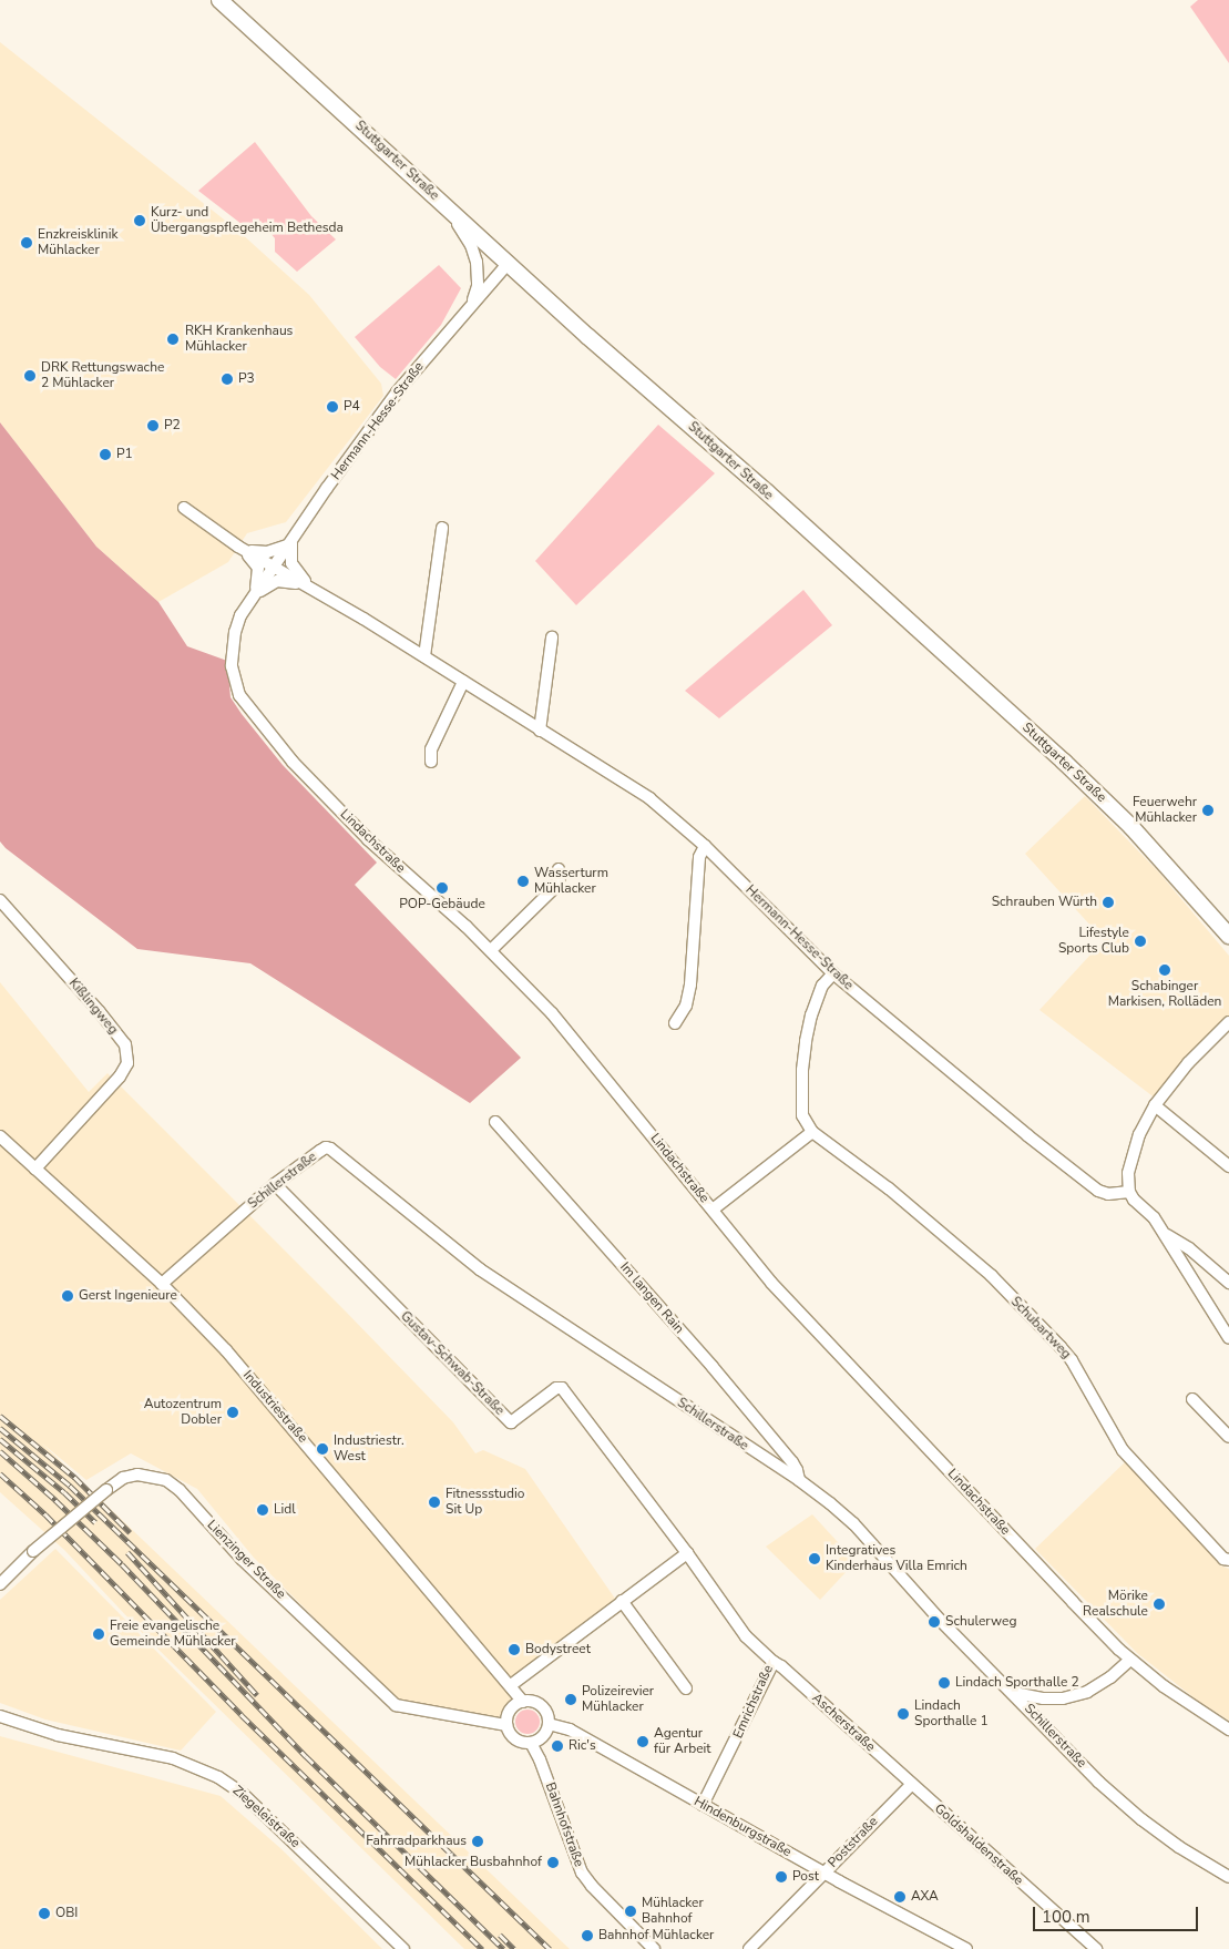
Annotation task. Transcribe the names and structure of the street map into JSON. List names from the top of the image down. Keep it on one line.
{"streets":{"main road":["Stuttgarter Straße"],"street":["Hermann-Hesse-Straße","Lindachstraße","Kißlingweg","Schillerstraße","Im langen Rain","Schubartweg","Gustav-Schwab-Straße","Industriestraße","Lienzinger Straße","Emrichstraße","Ascherstraße","Ziegeleistraße","Bahnhofstraße","Hindenburgstraße","Poststraße","Goldshaldenstraße"]},"crossings":[["Stuttgarter Straße","Hermann-Hesse-Straße"],["Hermann-Hesse-Straße","Lindachstraße"],["Kißlingweg","Industriestraße"],["Schillerstraße","Im langen Rain"],["Schillerstraße","Gustav-Schwab-Straße"],["Schillerstraße","Industriestraße"],["Gustav-Schwab-Straße","Emrichstraße"],["Industriestraße","Lienzinger Straße"],["Industriestraße","Bahnhofstraße"],["Industriestraße","Hindenburgstraße"],["Lienzinger Straße","Bahnhofstraße"],["Lienzinger Straße","Hindenburgstraße"],["Emrichstraße","Ascherstraße"],["Emrichstraße","Hindenburgstraße"],["Ascherstraße","Poststraße"],["Ascherstraße","Goldshaldenstraße"],["Bahnhofstraße","Hindenburgstraße"],["Hindenburgstraße","Poststraße"],["Poststraße","Goldshaldenstraße"]],"places":["Kurz- und Übergangspflegeheim Bethesda","Enzkreisklinik Mühlacker","RKH Krankenhaus Mühlacker","DRK Rettungswache 2 Mühlacker","P3","P4","P2","P1","Feuerwehr Mühlacker","Wasserturm Mühlacker","POP-Gebäude","Schrauben Würth","Lifestyle Sports Club","Schabinger Markisen, Rolläden","Gerst Ingenieure","Autozentrum Dobler","Industriestr. West","Fitnessstudio Sit Up","Lidl","Integratives Kinderhaus Villa Emrich","Mörike Realschule","Schulerweg","Freie evangelische Gemeinde Mühlacker","Bodystreet","Lindach Sporthalle 2","Polizeirevier Mühlacker","Lindach Sporthalle 1","Agentur für Arbeit","Ric's","Fahrradparkhaus","Mühlacker Busbahnhof","Post","AXA","Mühlacker Bahnhof","OBI","Bahnhof Mühlacker"],"scale_bar":"100 m"}
